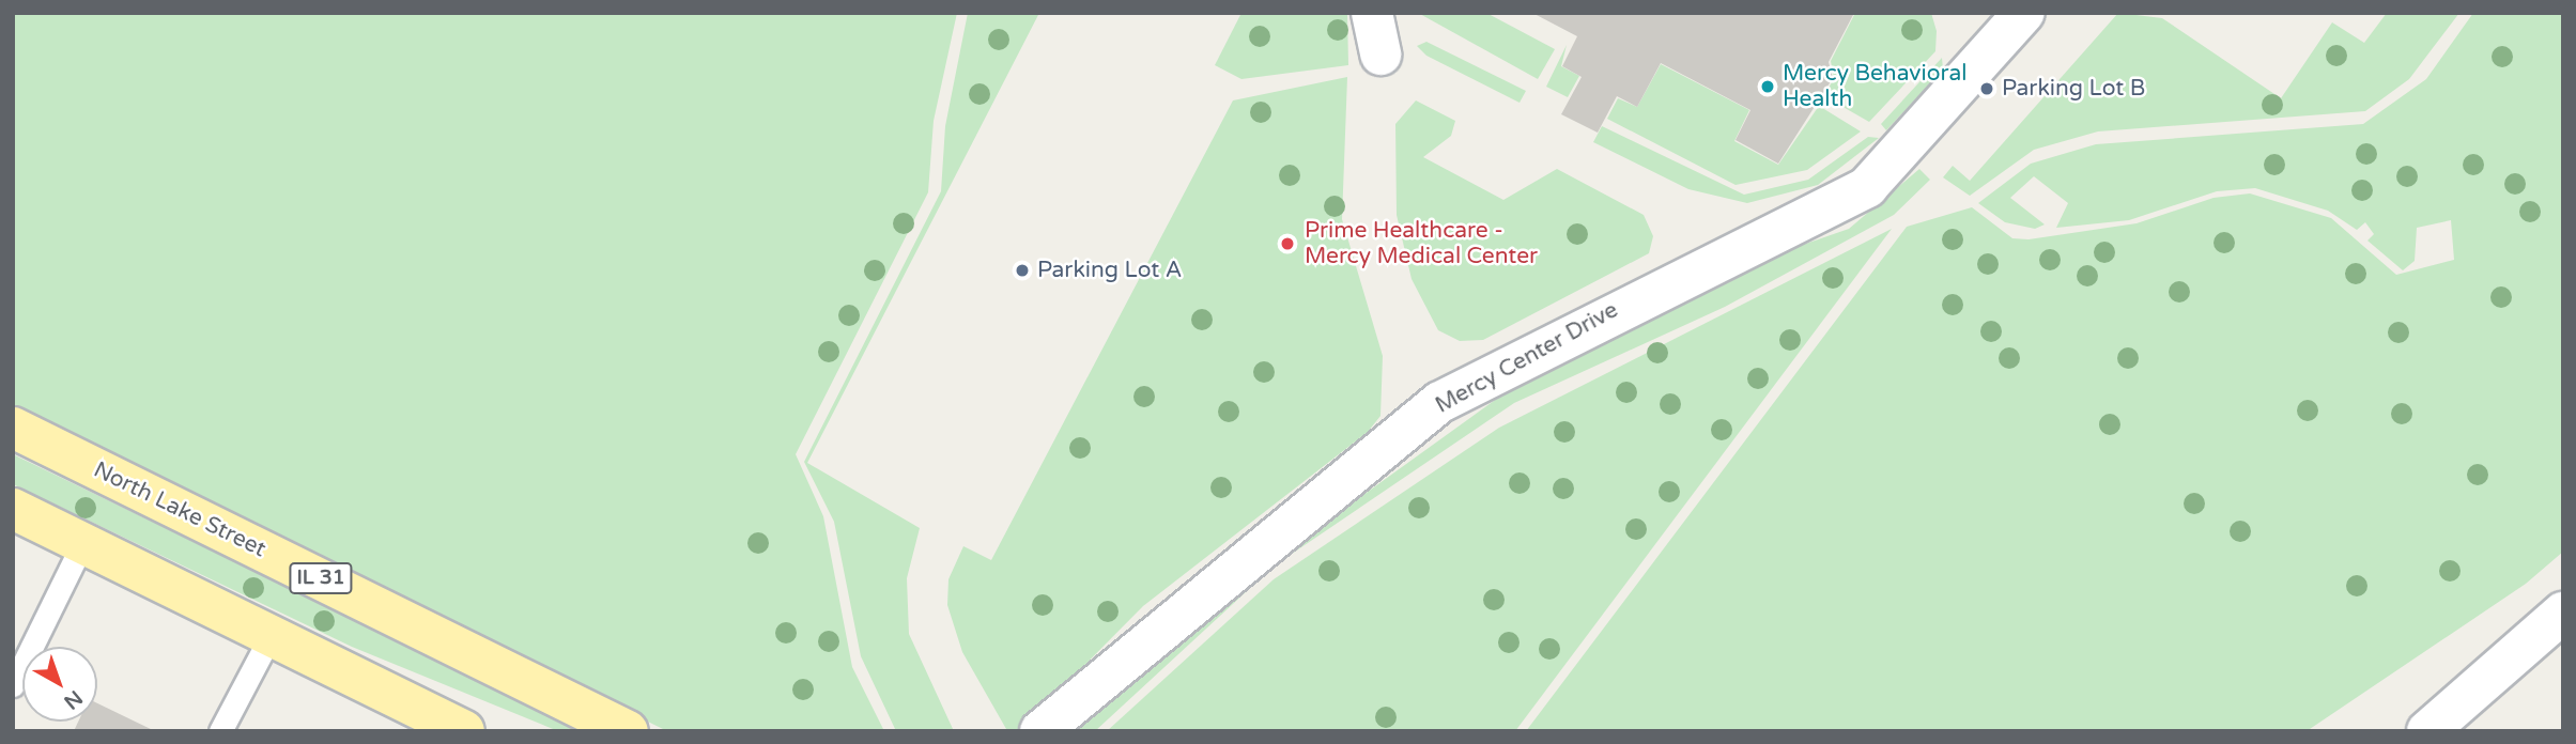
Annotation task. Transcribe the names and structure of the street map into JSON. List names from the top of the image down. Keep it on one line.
{"streets":{"main road":["North Lake Street","IL 31"],"street":["Mercy Center Drive"]},"places":["Mercy Behavioral Health","Parking Lot B","Prime Healthcare - Mercy Medical Center","Parking Lot A"],"north":"bottom right"}
